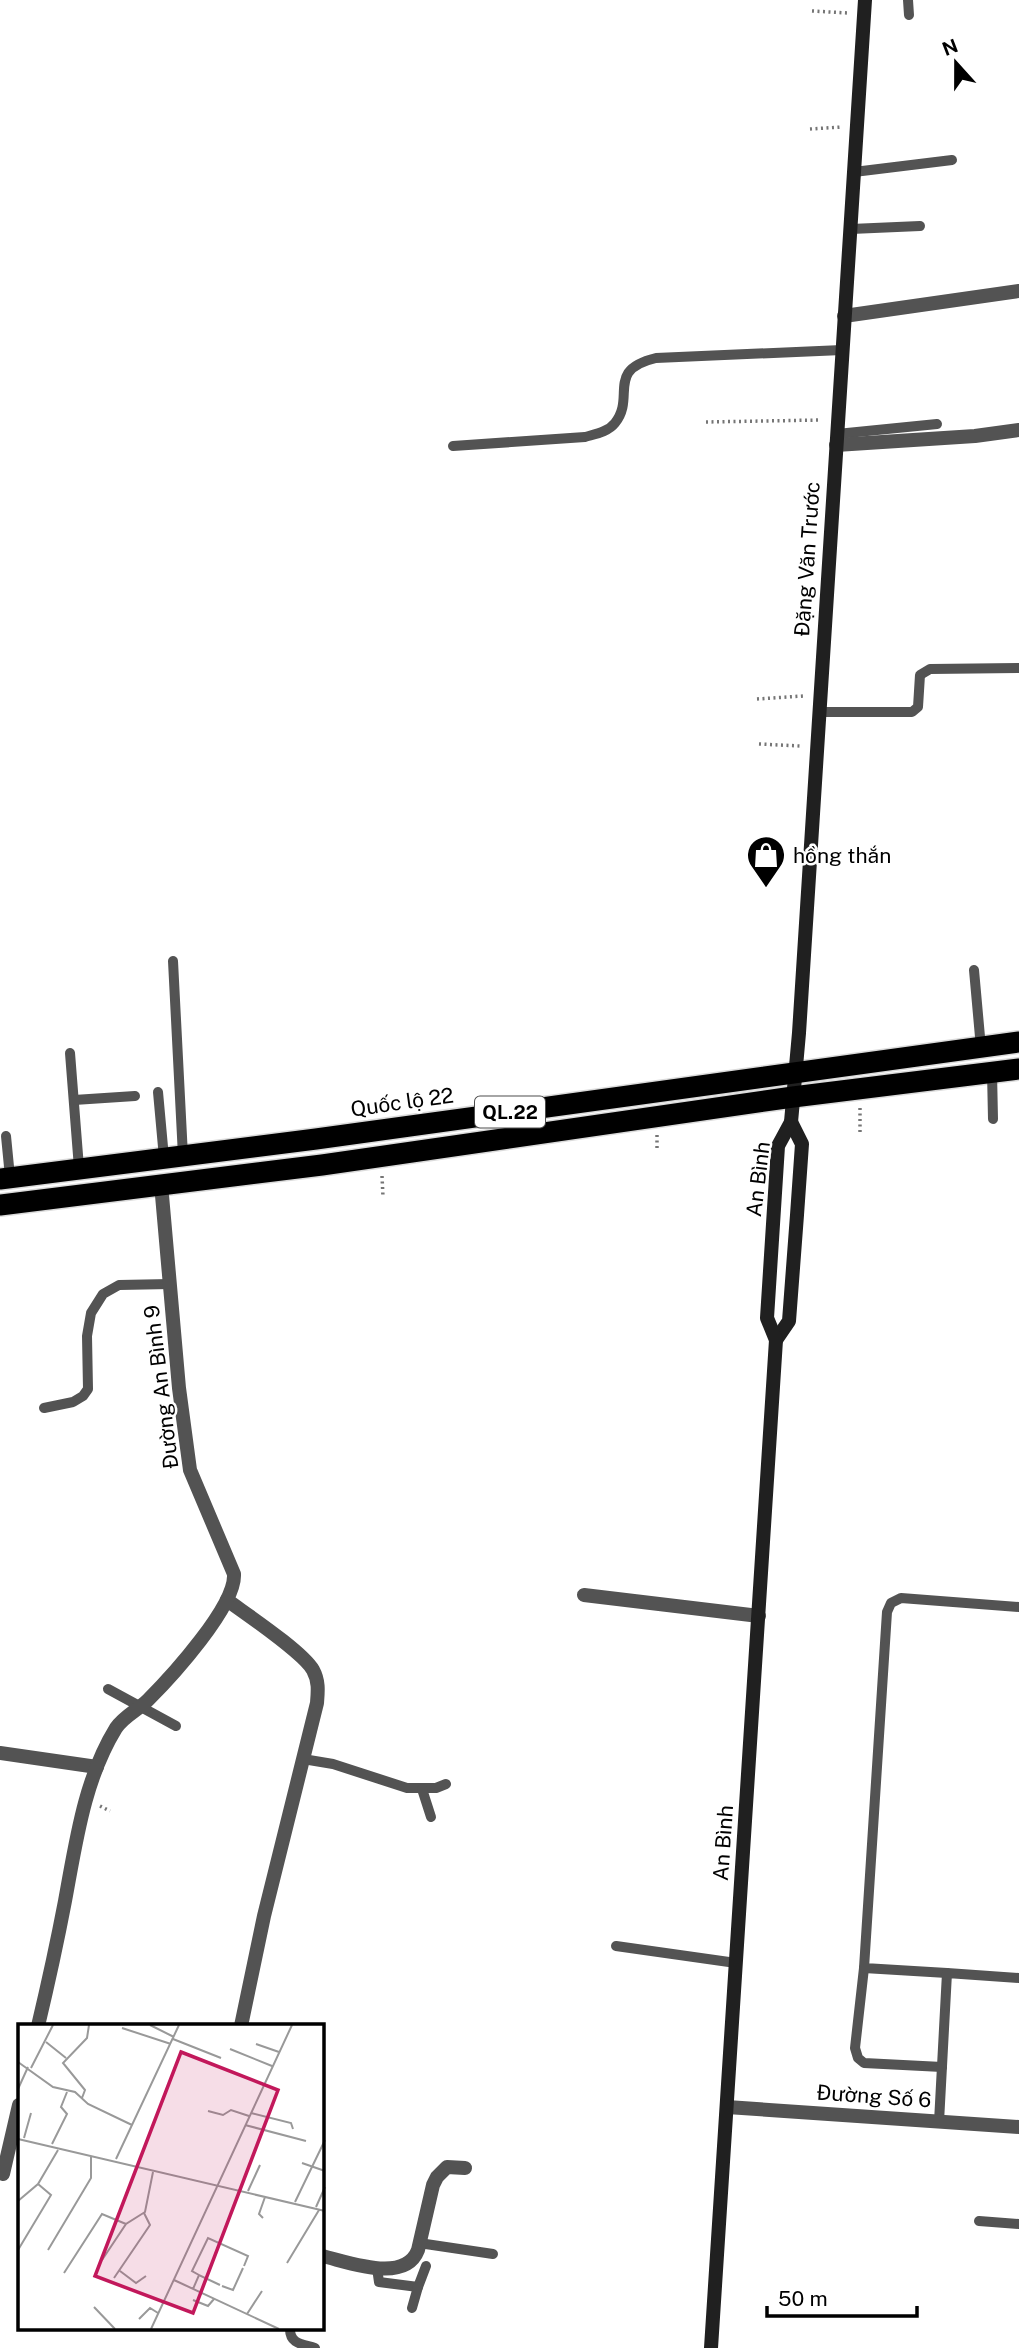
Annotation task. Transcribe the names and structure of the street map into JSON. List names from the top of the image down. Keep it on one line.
{"streets":{"highway":["Quốc lộ 22","QL.22"],"main road":["Đặng Văn Trước","An Bình"],"street":["Đường An Bình 9","Đường Số 6"]},"crossings":[["Đặng Văn Trước","Quốc lộ 22"],["Đặng Văn Trước","QL.22"],["Đặng Văn Trước","An Bình"],["QL.22","Đường An Bình 9"],["An Bình","Đường Số 6"]],"places":{"shop":["hồng thắn"]},"scale_bar":"50 m","north":"top"}
